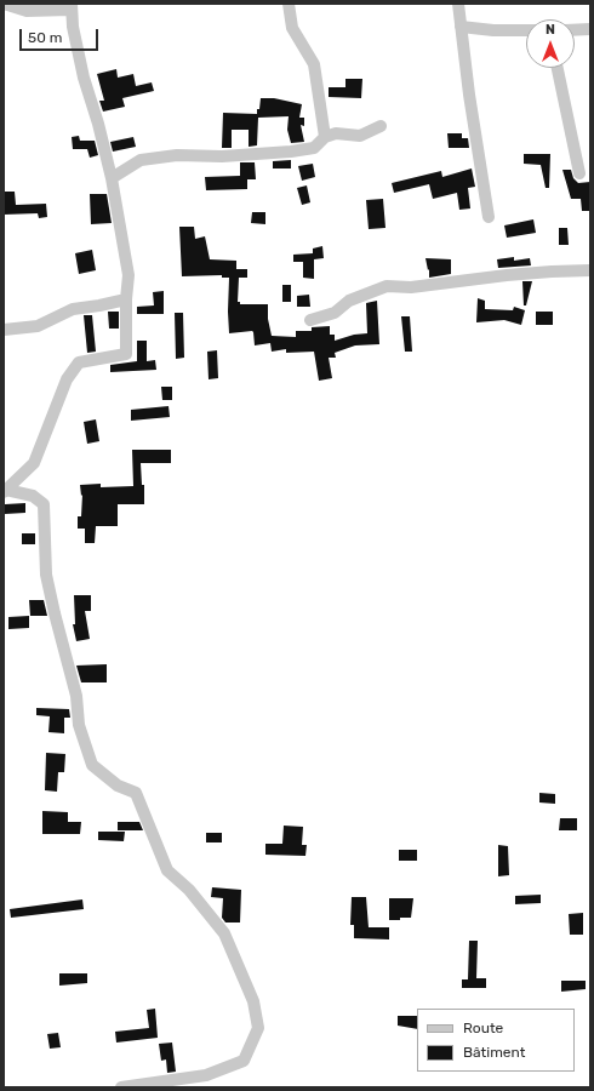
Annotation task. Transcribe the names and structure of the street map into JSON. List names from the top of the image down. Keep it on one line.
{"legend":["Route","Bâtiment"],"scale_bar":"50 m","north":"top"}
